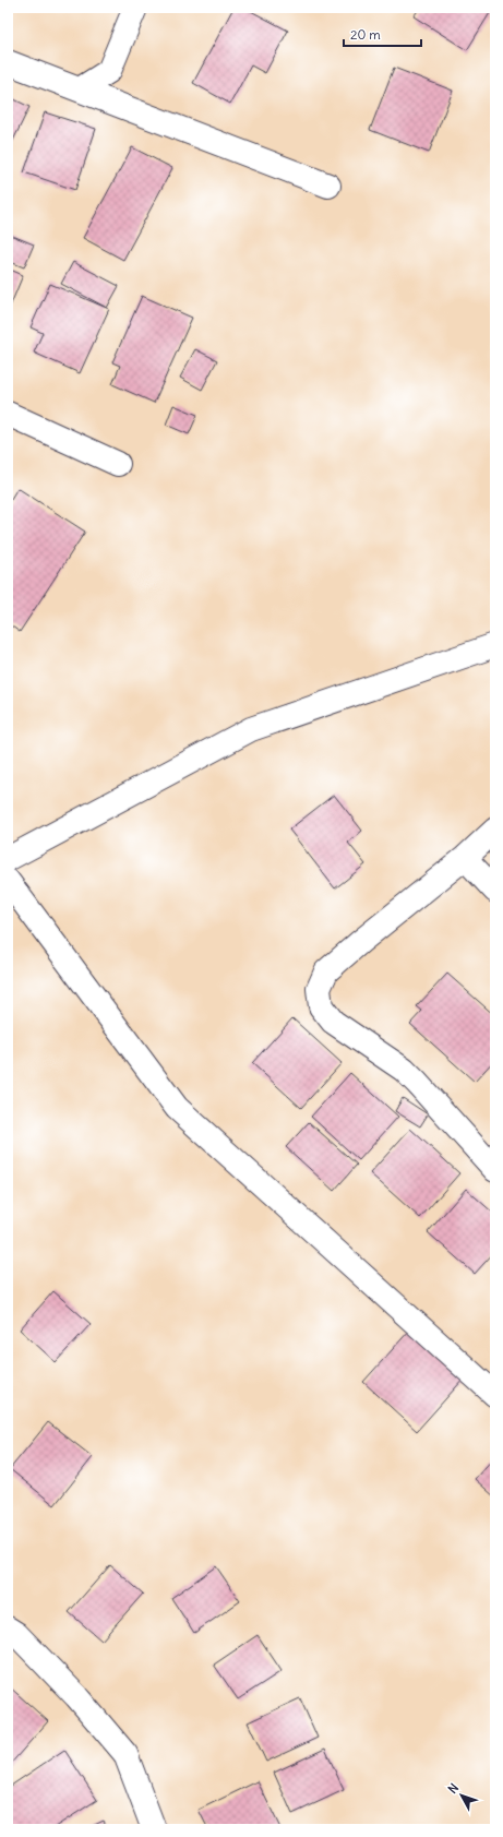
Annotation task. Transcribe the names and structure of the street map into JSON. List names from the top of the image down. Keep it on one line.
{"scale_bar":"20 m","north":"top left"}
